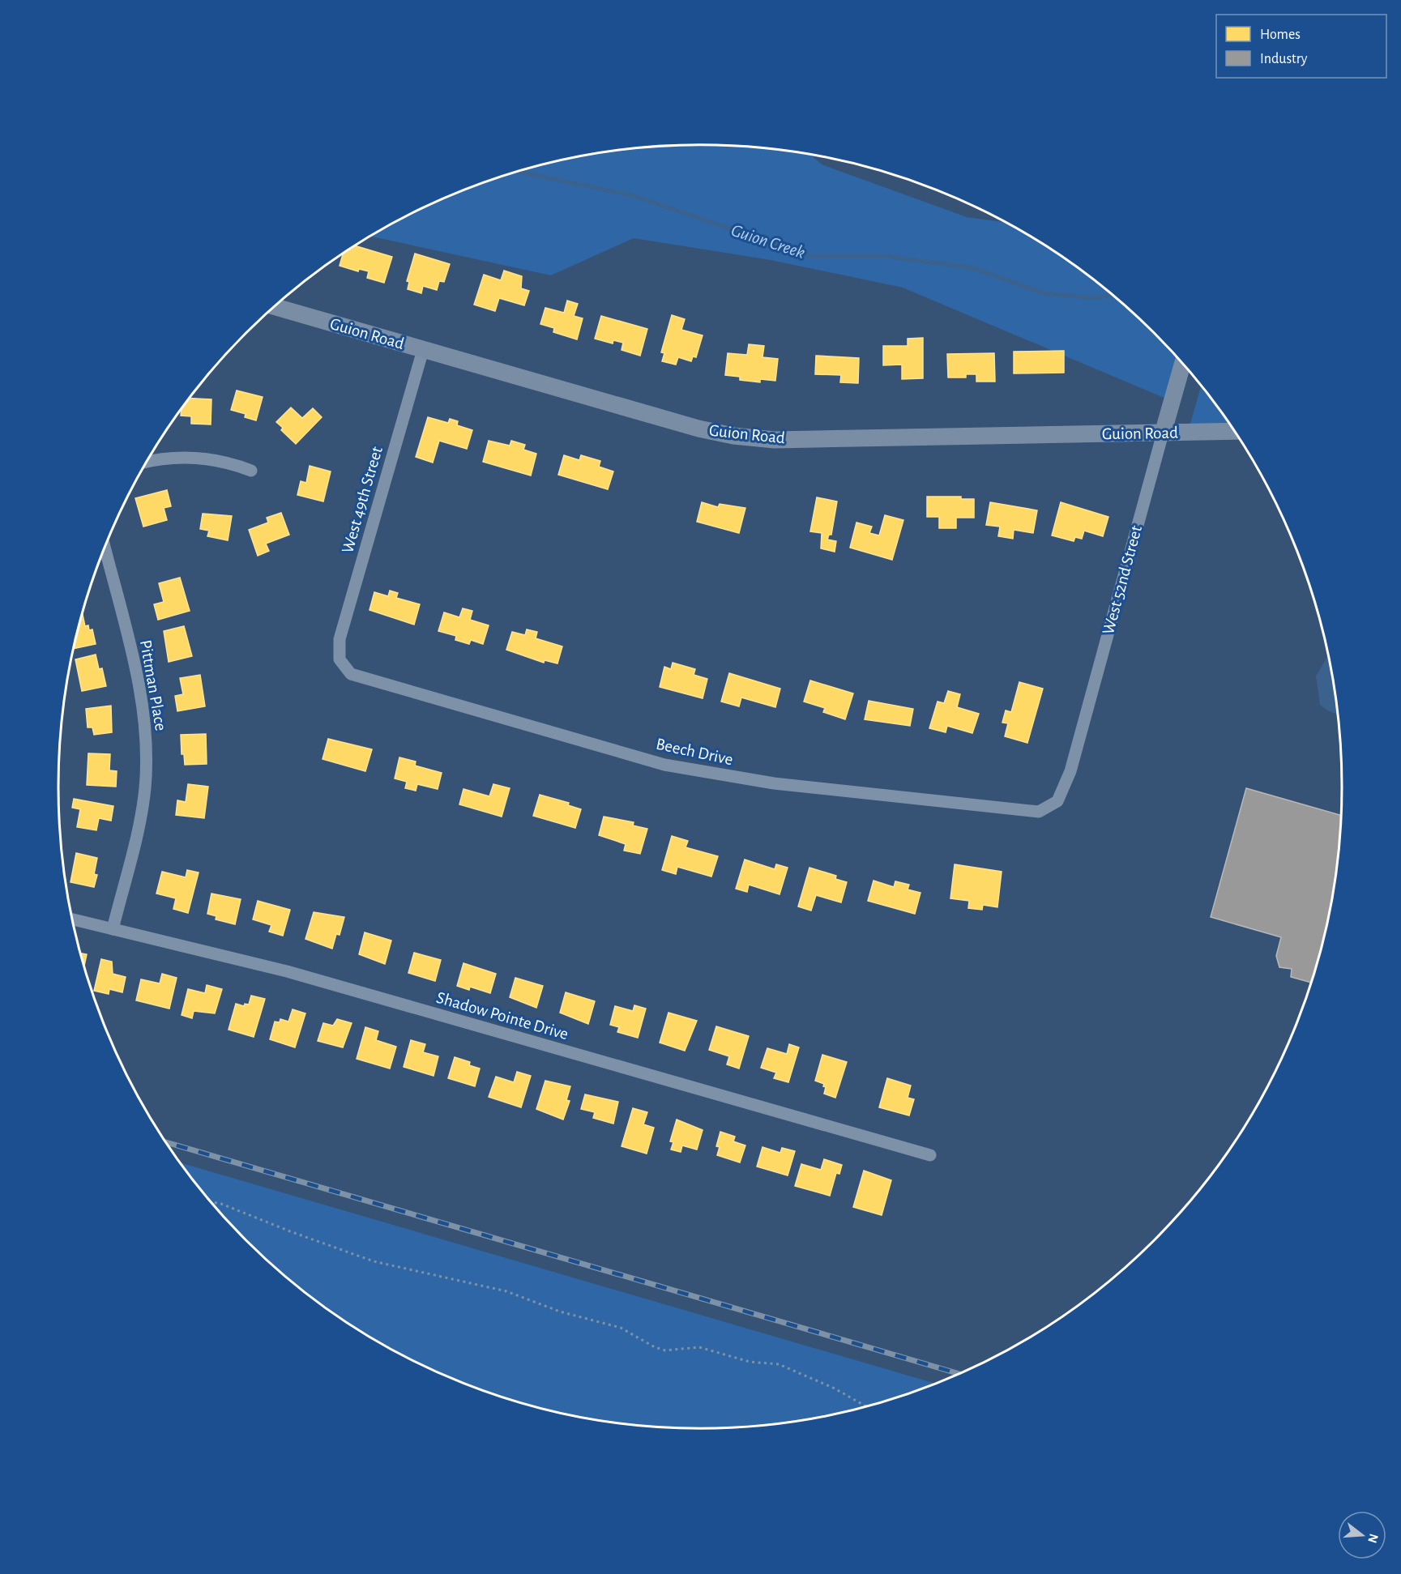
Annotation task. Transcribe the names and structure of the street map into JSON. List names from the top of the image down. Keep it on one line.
{"streets":{"street":["Guion Road","West 49th Street","West 52nd Street","Pittman Place","Beech Drive","Shadow Pointe Drive"]},"crossings":[["Guion Road","West 49th Street"],["Guion Road","West 52nd Street"],["West 49th Street","Beech Drive"],["West 52nd Street","Beech Drive"],["Pittman Place","Shadow Pointe Drive"]],"water":["Guion Creek"],"legend":["Homes","Industry"],"north":"right"}
